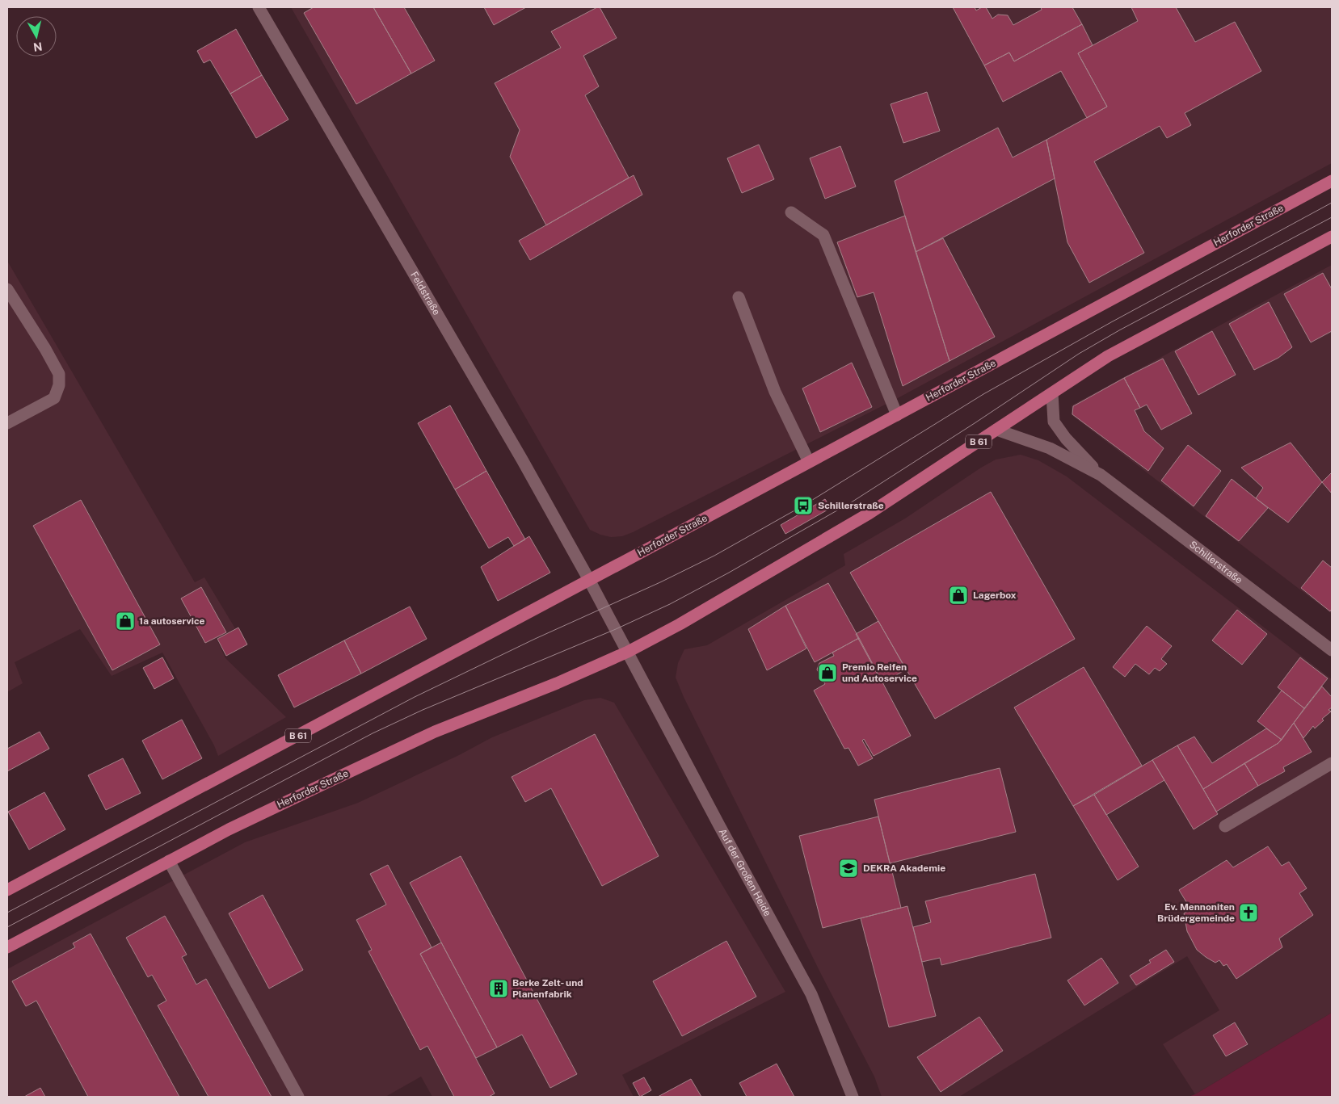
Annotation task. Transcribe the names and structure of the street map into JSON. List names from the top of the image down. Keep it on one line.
{"streets":{"main road":["Herforder Straße","B 61"],"street":["Feldstraße","Schillerstraße","Auf der Großen Heide"]},"crossings":[["Herforder Straße","Feldstraße"],["Herforder Straße","Schillerstraße"],["Herforder Straße","Auf der Großen Heide"]],"places":{"bus stop":["Schillerstraße"],"shop":["Lagerbox","1a autoservice","Premio Reifen und Autoservice"],"school or university":["DEKRA Akademie"],"church":["Ev. Mennoniten Brüdergemeinde"],"building":["Berke Zelt- und Planenfabrik"]},"north":"bottom"}
